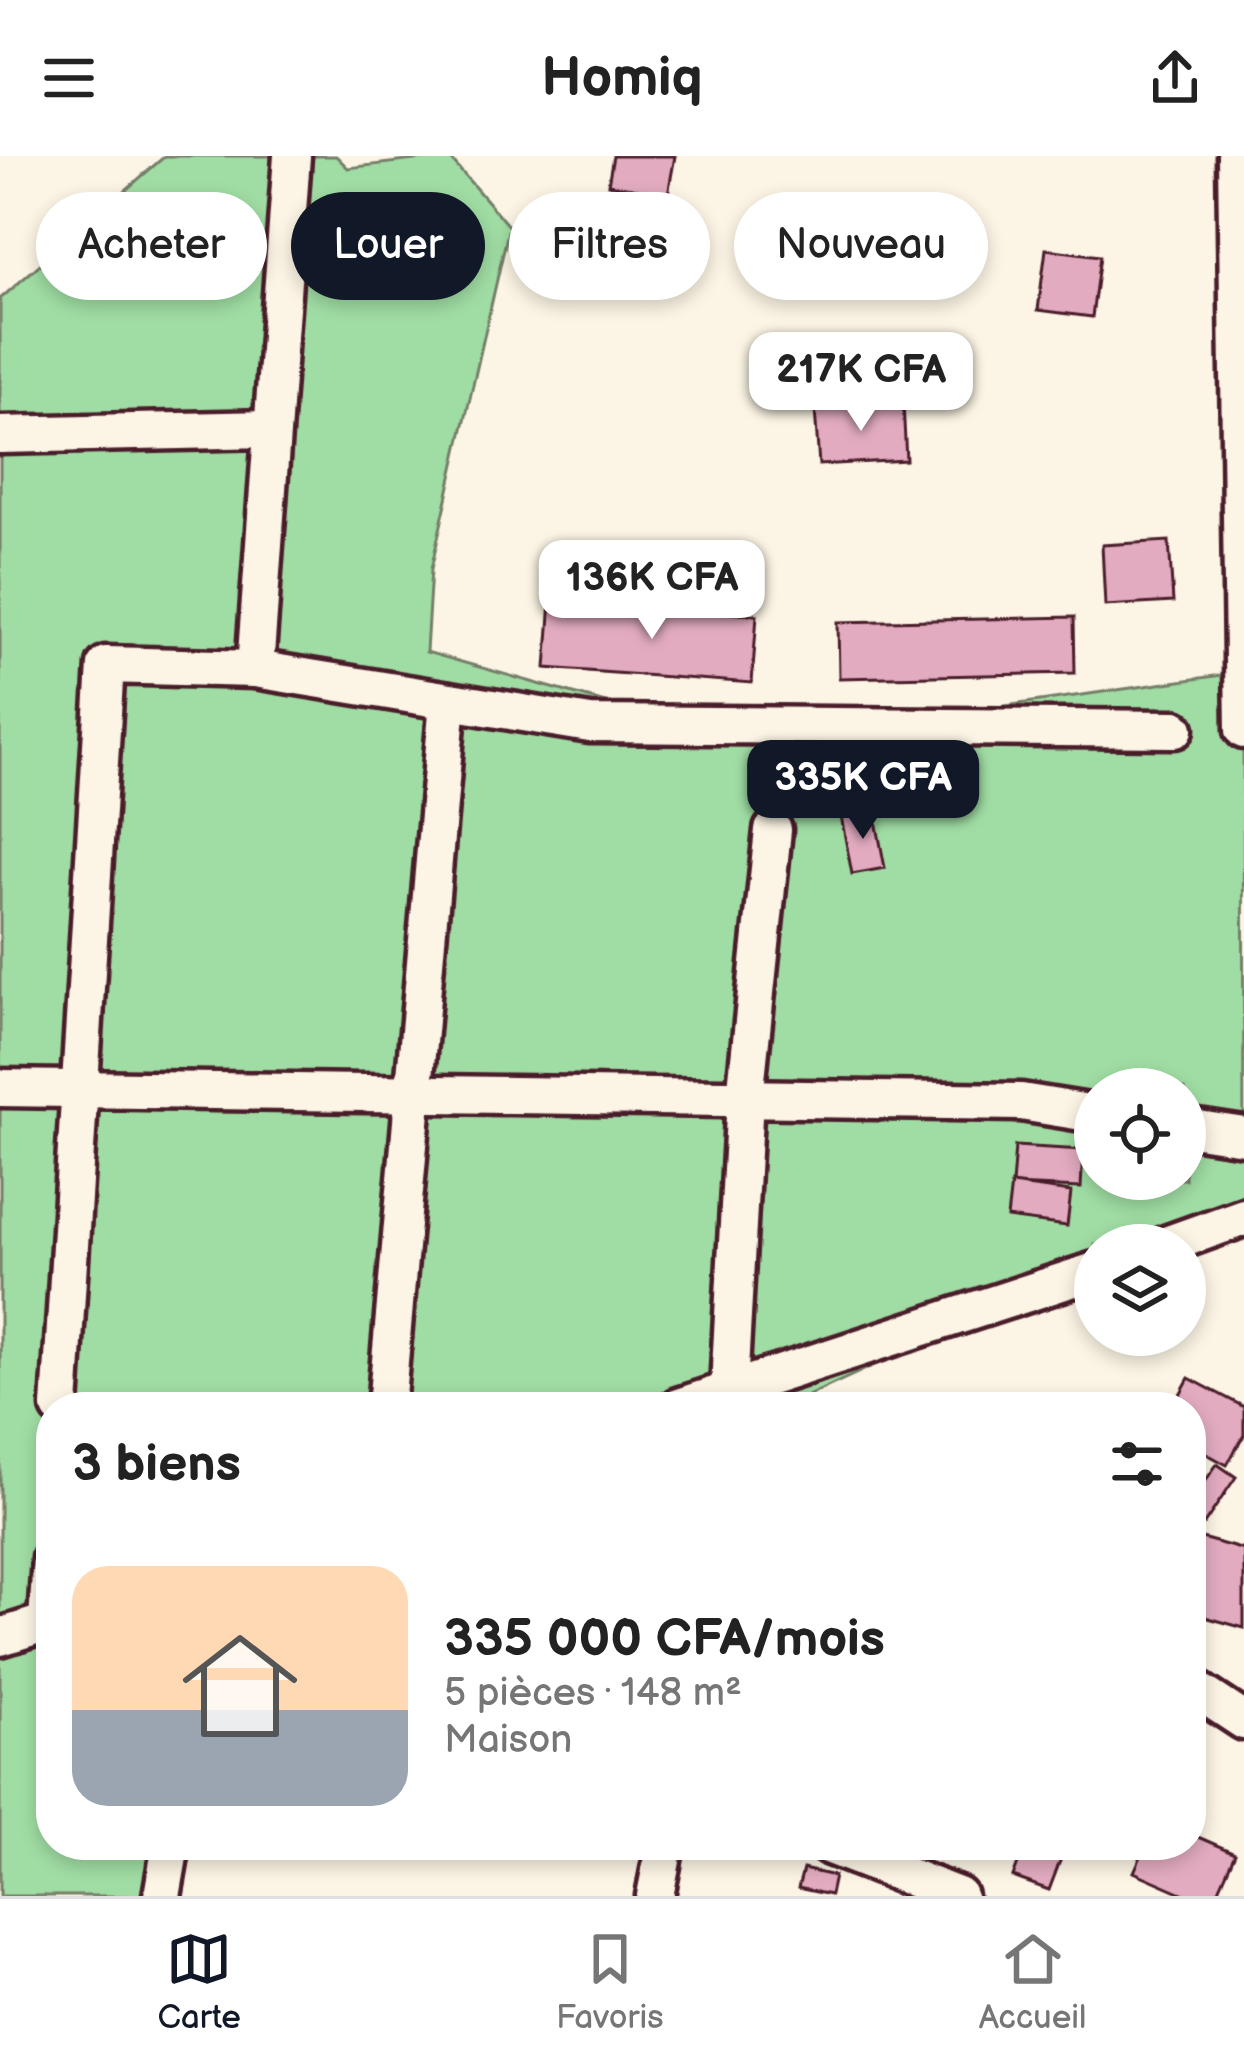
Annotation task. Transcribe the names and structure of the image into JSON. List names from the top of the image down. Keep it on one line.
{"page":{"header":"Homiq","chip":["Acheter","Louer","Filtres","Nouveau"],"price":["217K CFA","136K CFA","335K CFA"],"heading":"3 biens","list":[{"name":"335 000 CFA/mois","note":"5 pièces · 148 m² · Maison"}],"tabs":["Carte","Favoris","Accueil"]}}
